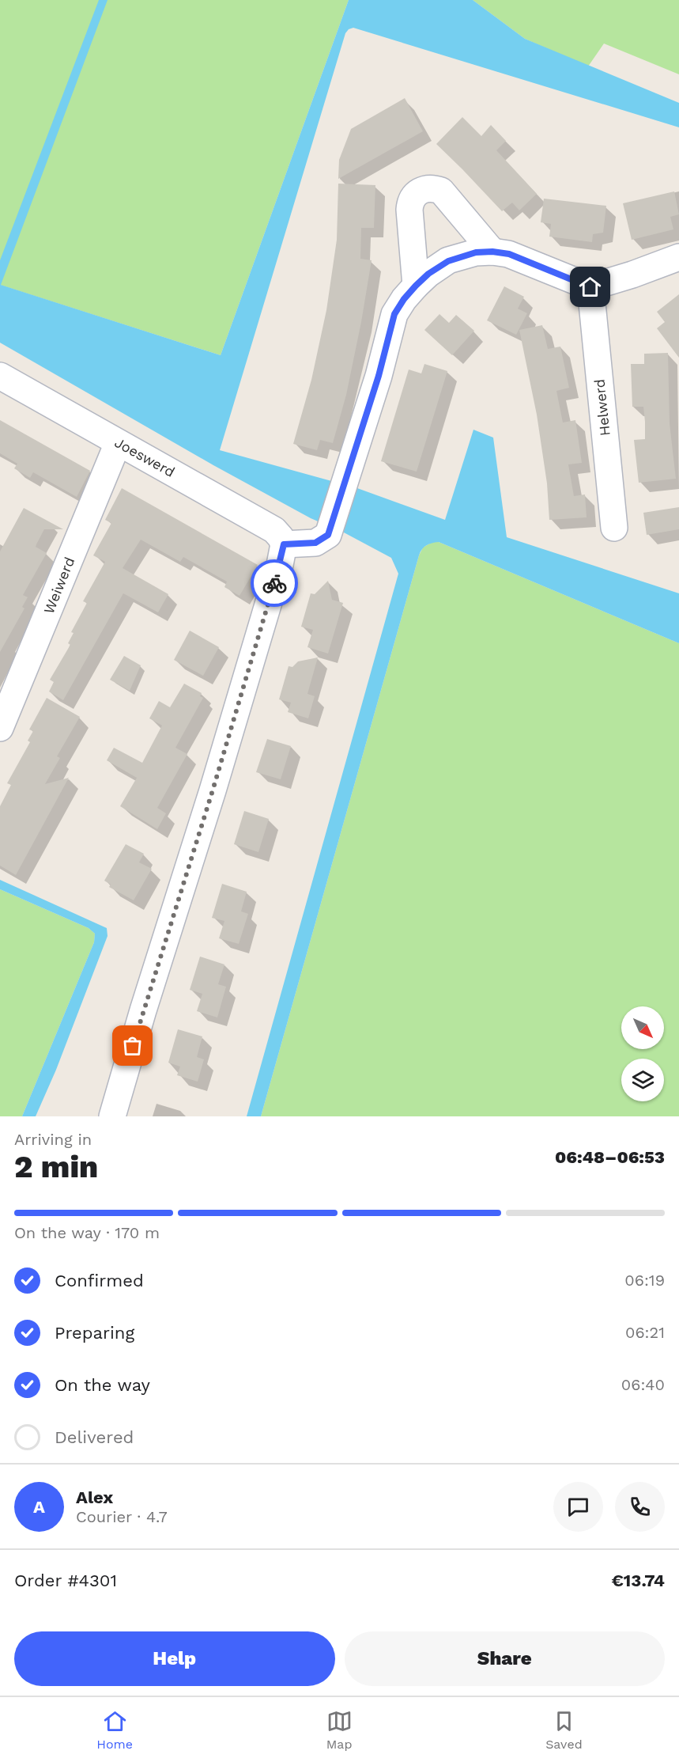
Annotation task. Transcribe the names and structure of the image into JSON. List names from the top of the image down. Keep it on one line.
{"streets":{"street":["Helwerd","Joeswerd","Weiwerd"]},"crossings":[["Joeswerd","Weiwerd"]],"north":"bottom right","page":{"heading":["2 min","Arriving in","06:48–06:53"],"panel":["Alex","Courier · 4.7","Order #4301","€13.74"],"bar":"On the way · 170 m","list":[["Confirmed","06:19"],["Preparing","06:21"],["On the way","06:40"],"Delivered"],"round":"A","buttons":["Help","Share"],"tabs":["Home","Map","Saved"]}}
